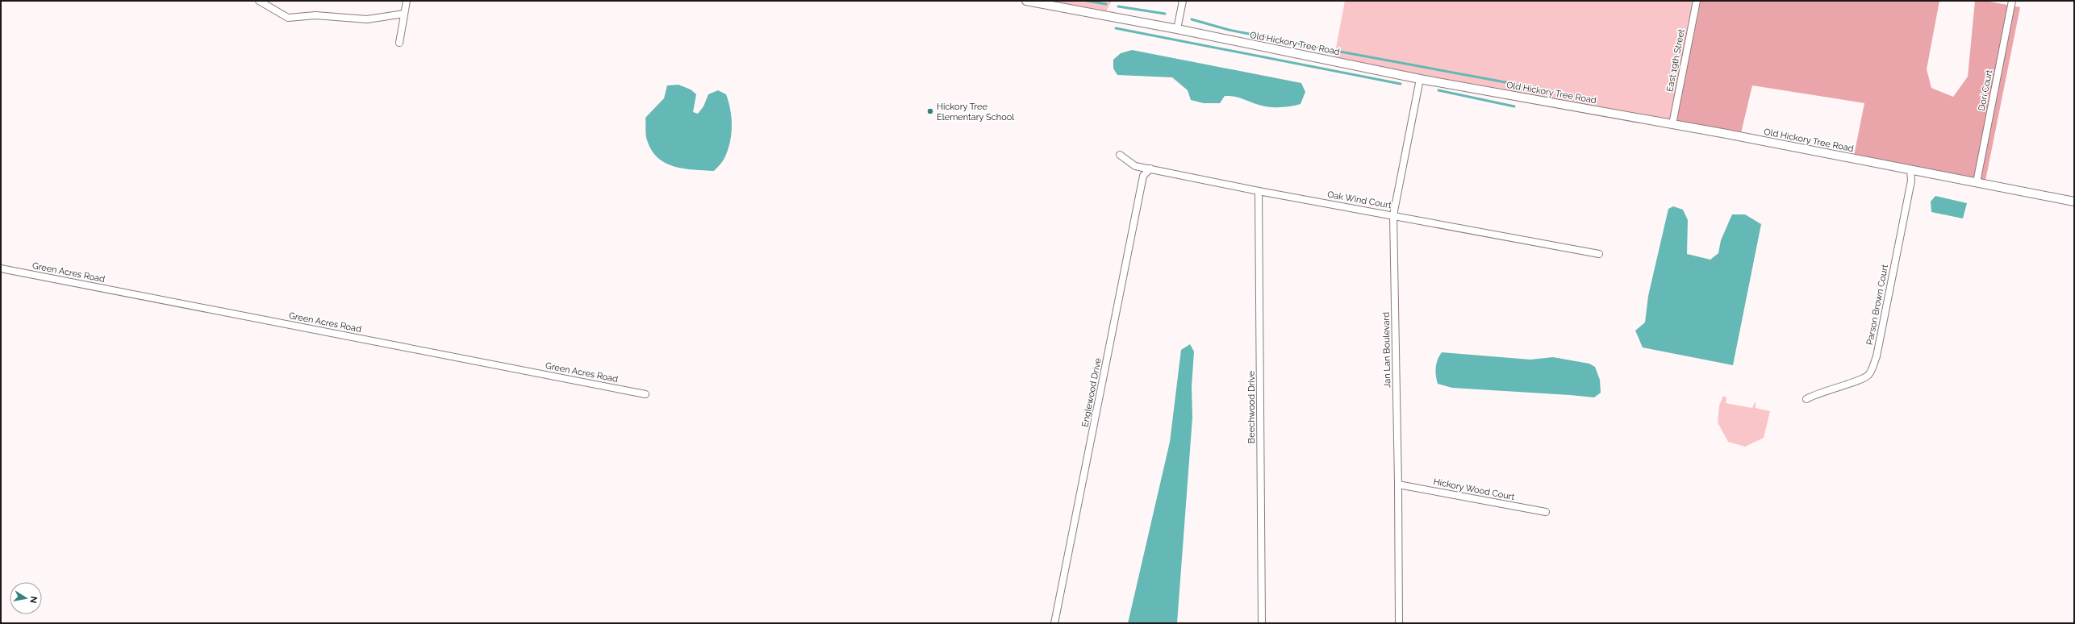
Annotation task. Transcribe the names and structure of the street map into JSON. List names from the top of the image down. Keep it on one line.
{"streets":{"street":["Old Hickory Tree Road","East 19th Street","Dori Court","Oak Wind Court","Green Acres Road","Parson Brown Court","Jan Lan Boulevard","Englewood Drive","Beechwood Drive","Hickory Wood Court"]},"crossings":[["Old Hickory Tree Road","East 19th Street"],["Old Hickory Tree Road","Dori Court"],["Old Hickory Tree Road","Parson Brown Court"],["Old Hickory Tree Road","Jan Lan Boulevard"],["Oak Wind Court","Jan Lan Boulevard"],["Oak Wind Court","Englewood Drive"],["Oak Wind Court","Beechwood Drive"],["Jan Lan Boulevard","Hickory Wood Court"]],"places":["Hickory Tree Elementary School"],"north":"right"}
